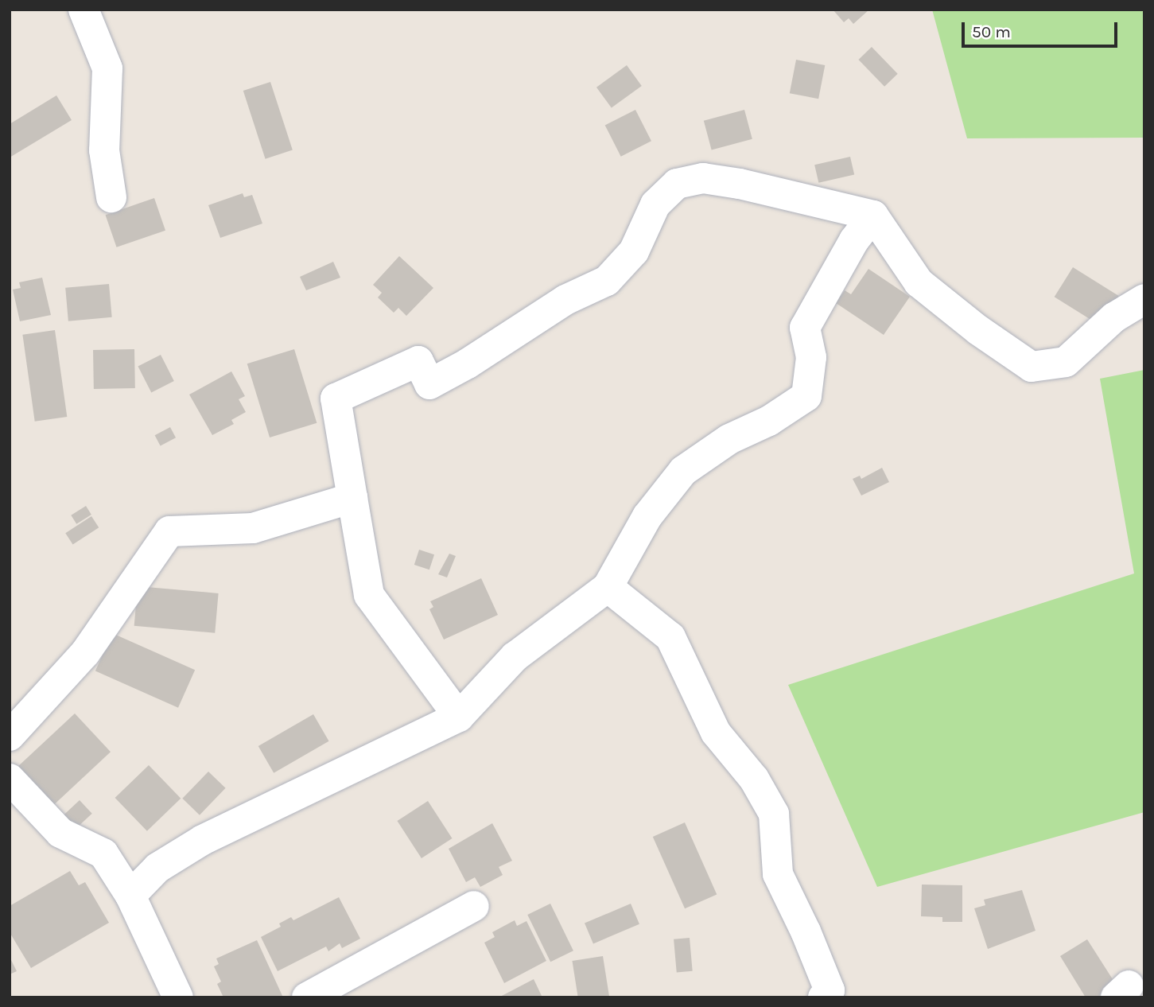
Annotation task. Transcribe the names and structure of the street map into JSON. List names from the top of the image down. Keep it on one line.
{"scale_bar":"50 m"}
